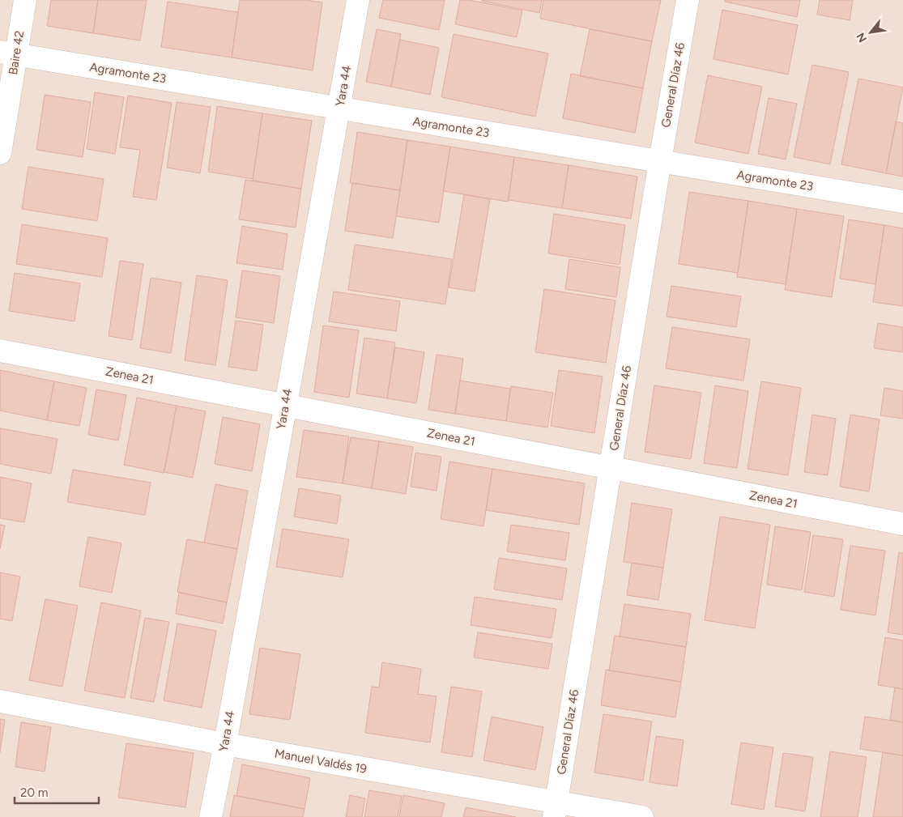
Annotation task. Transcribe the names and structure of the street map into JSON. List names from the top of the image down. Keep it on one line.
{"streets":{"street":["Baire 42","Agramonte 23","General Díaz 46","Yara 44","Zenea 21","Manuel Valdés 19"]},"crossings":[["Baire 42","Agramonte 23"],["Agramonte 23","General Díaz 46"],["Agramonte 23","Yara 44"],["General Díaz 46","Zenea 21"],["General Díaz 46","Manuel Valdés 19"],["Yara 44","Zenea 21"],["Yara 44","Manuel Valdés 19"]],"scale_bar":"20 m","north":"bottom left"}
